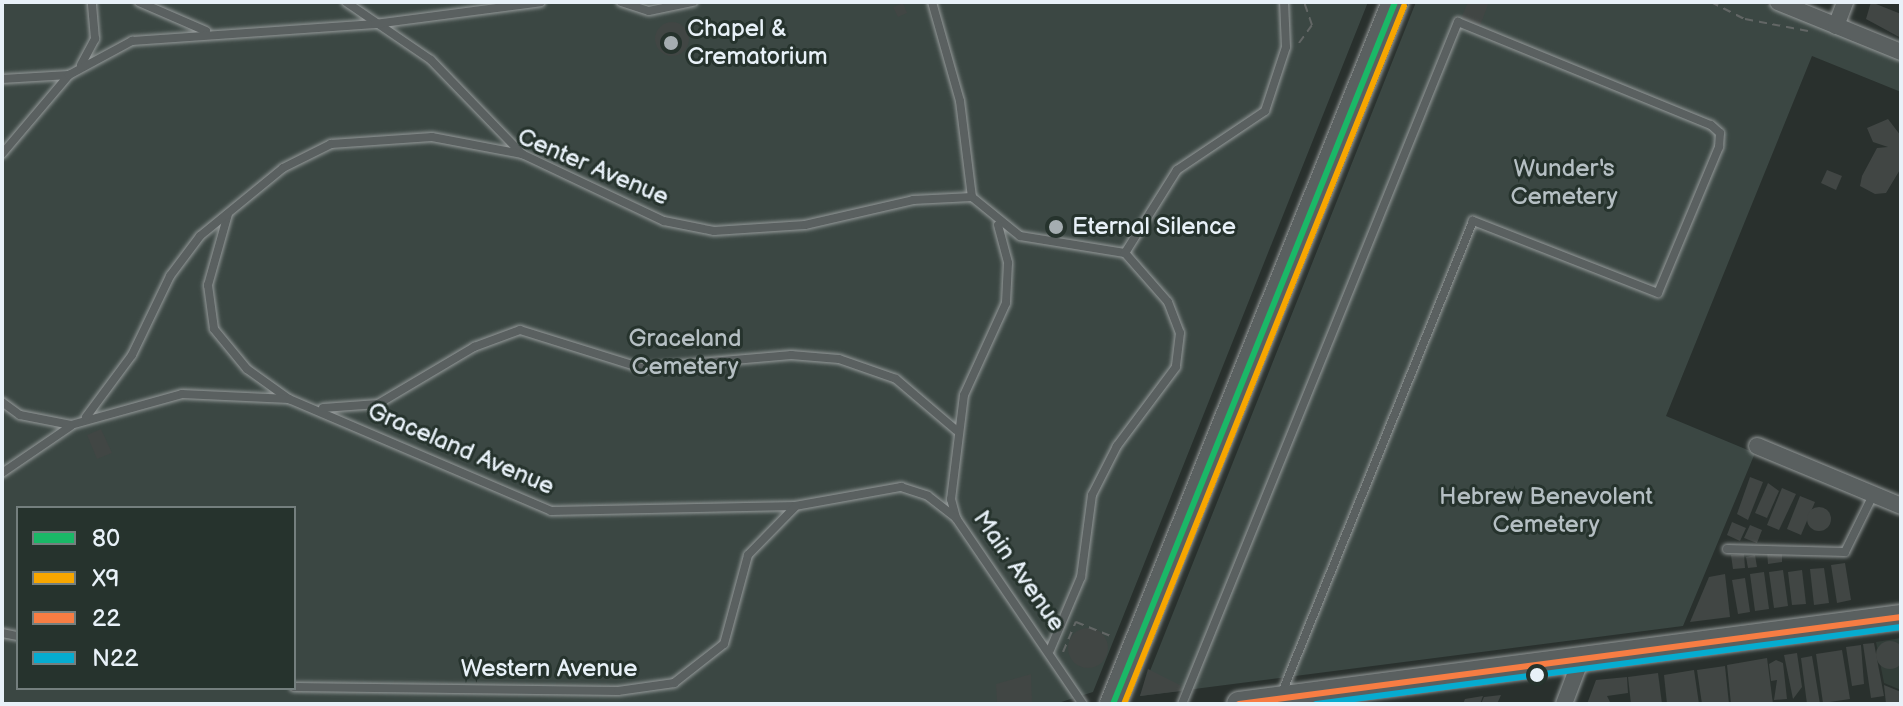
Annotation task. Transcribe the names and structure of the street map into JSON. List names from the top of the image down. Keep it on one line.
{"streets":{"lane":["Center Avenue","Graceland Avenue","Main Avenue","Western Avenue"]},"crossings":[["Center Avenue","Graceland Avenue"],["Graceland Avenue","Main Avenue"],["Graceland Avenue","Western Avenue"]],"parks":["Wunder's Cemetery","Graceland Cemetery","Hebrew Benevolent Cemetery"],"places":["Chapel & Crematorium","Eternal Silence"],"lines":["transit line 80","transit line X9","transit line 22","transit line N22"],"legend":["80","X9","22","N22"]}
